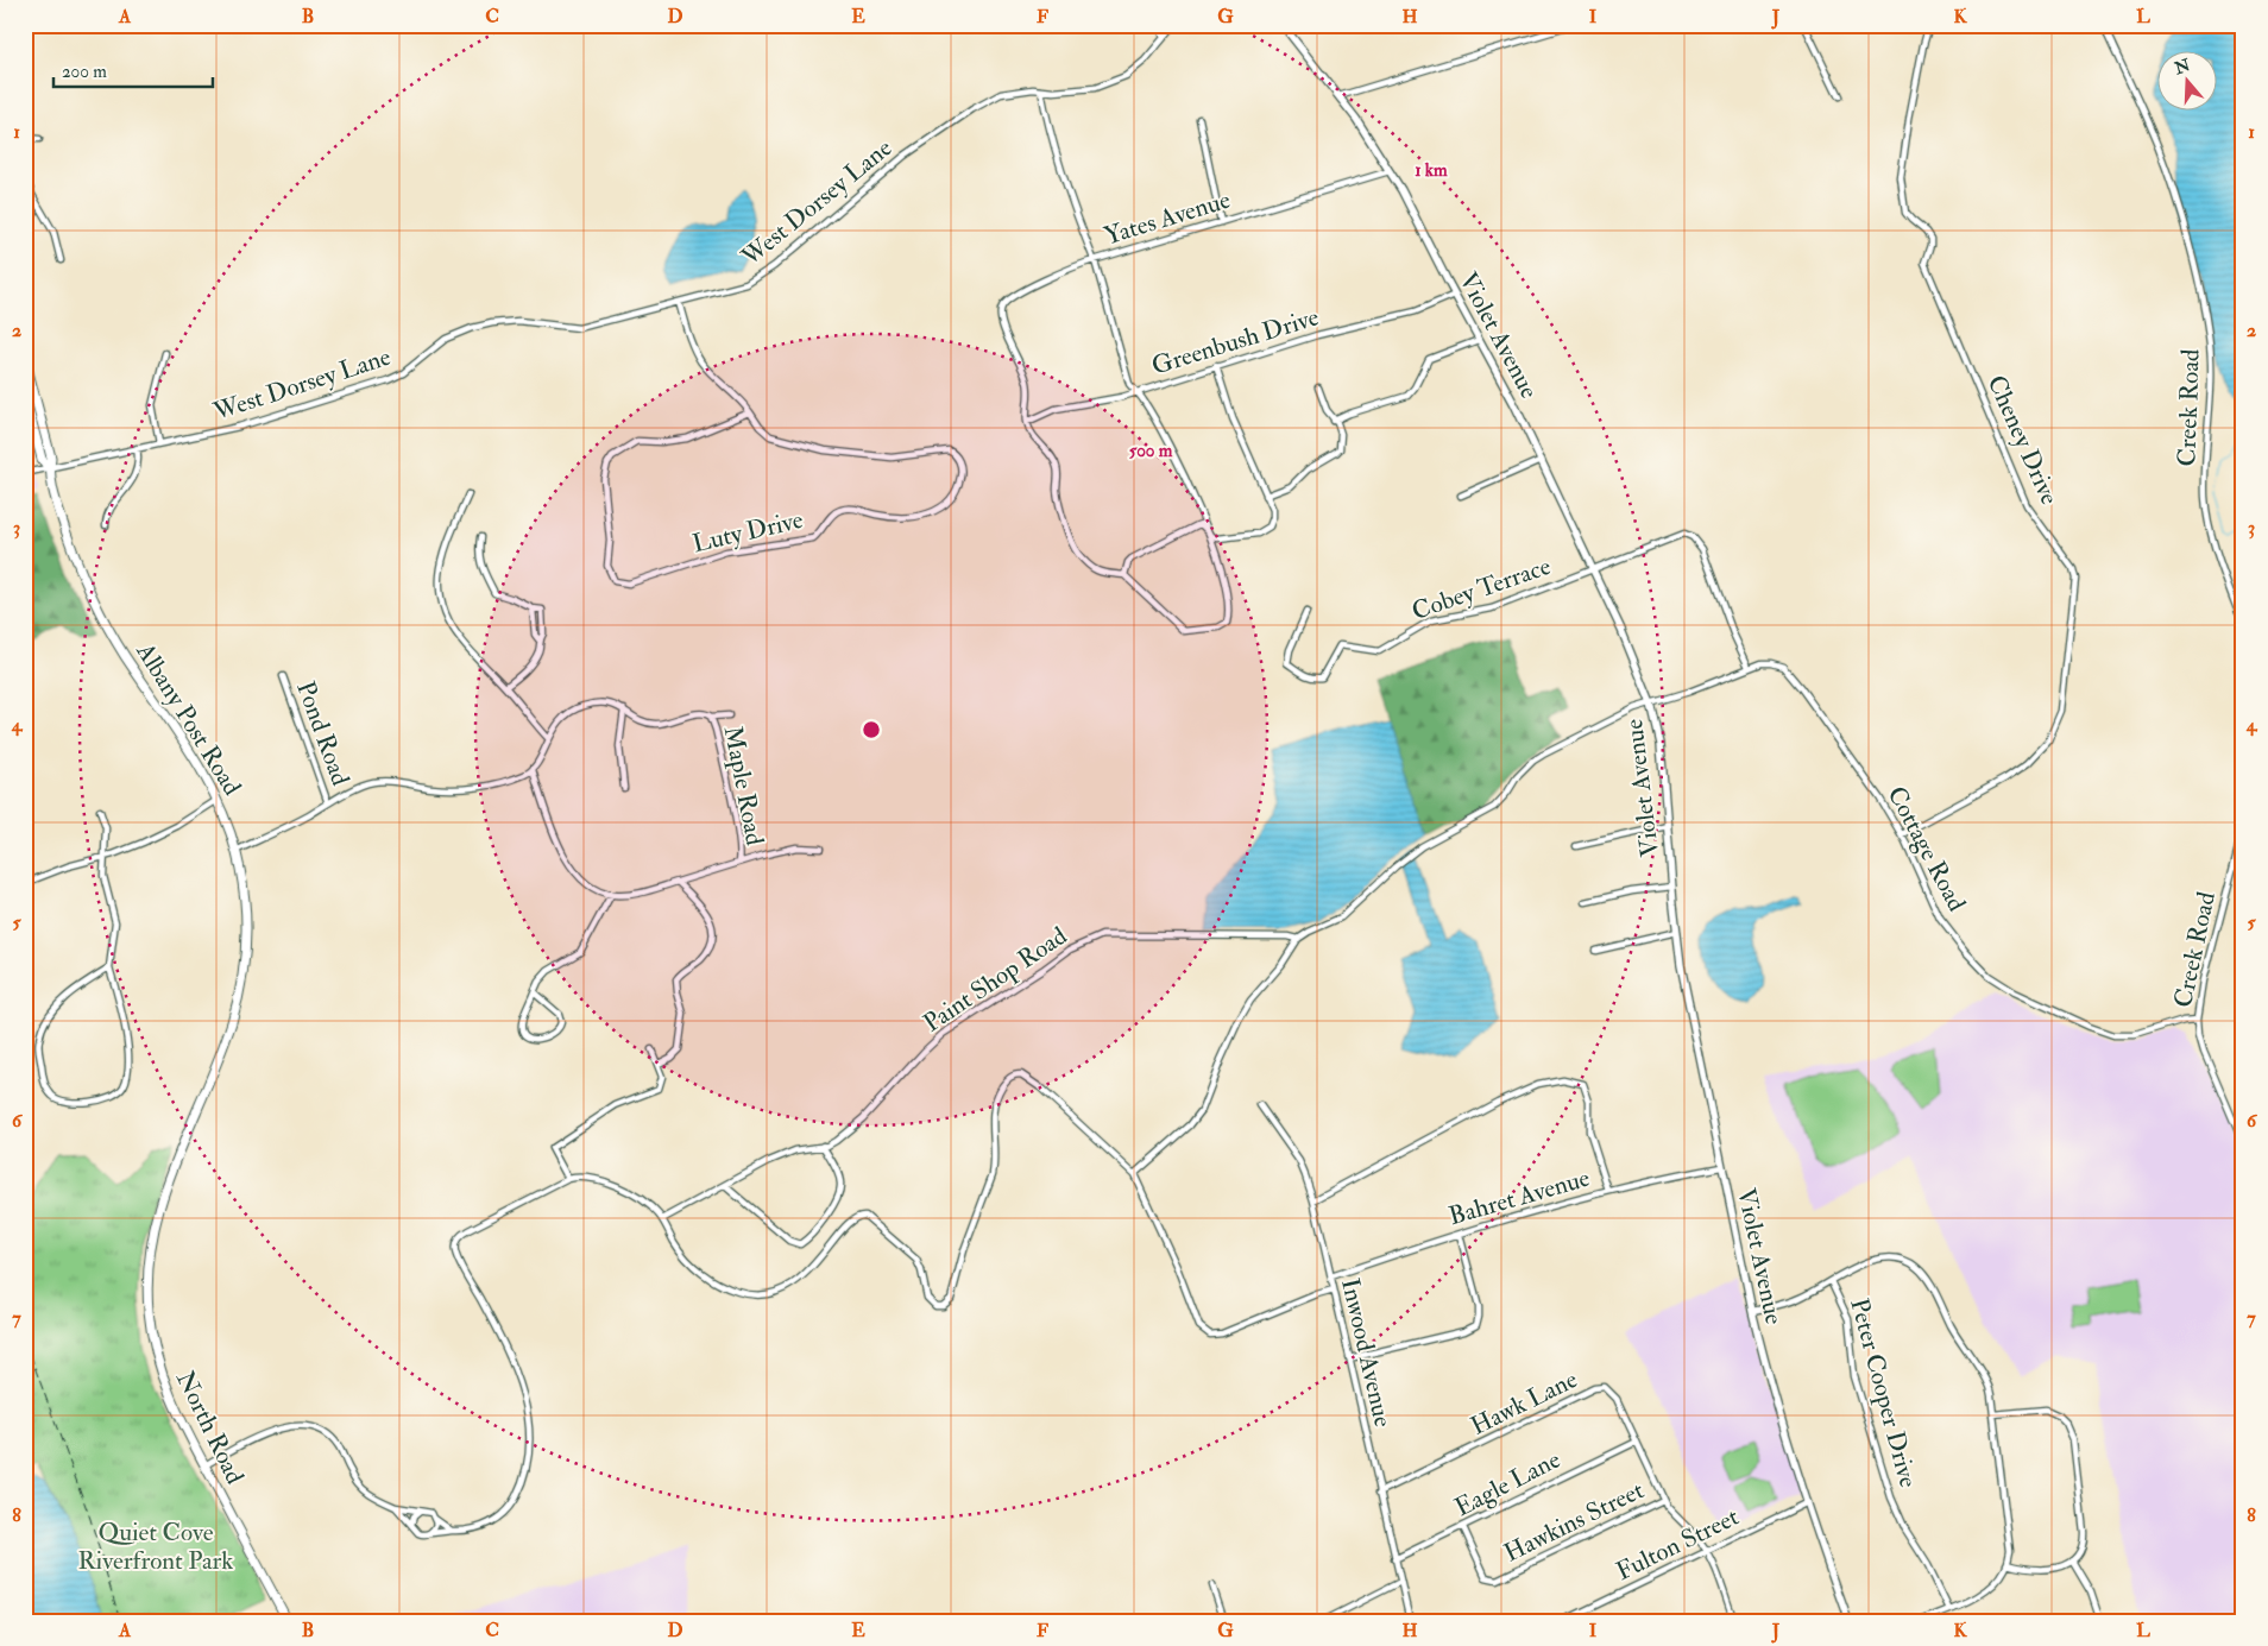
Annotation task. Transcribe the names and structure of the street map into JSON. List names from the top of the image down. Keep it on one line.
{"streets":{"highway":["Albany Post Road","North Road"],"main road":["Violet Avenue"],"street":["West Dorsey Lane","Yates Avenue","Greenbush Drive","Creek Road","Cheney Drive","Luty Drive","Cobey Terrace","Pond Road","Maple Road","Cottage Road","Paint Shop Road","Bahret Avenue","Inwood Avenue","Peter Cooper Drive","Hawk Lane","Eagle Lane","Hawkins Street","Fulton Street"]},"crossings":[["West Dorsey Lane","Yates Avenue"],["West Dorsey Lane","Luty Drive"],["West Dorsey Lane","Albany Post Road"],["Yates Avenue","Violet Avenue"],["Violet Avenue","Greenbush Drive"],["Violet Avenue","Cobey Terrace"],["Violet Avenue","Cottage Road"],["Violet Avenue","Bahret Avenue"],["Violet Avenue","Fulton Street"],["Creek Road","Cottage Road"],["Cheney Drive","Cottage Road"],["Albany Post Road","North Road"],["Cottage Road","Paint Shop Road"],["Bahret Avenue","Inwood Avenue"],["Inwood Avenue","Hawk Lane"],["Inwood Avenue","Eagle Lane"],["Hawk Lane","Eagle Lane"],["Hawk Lane","Hawkins Street"],["Hawk Lane","Fulton Street"],["Eagle Lane","Hawkins Street"]],"parks":["Quiet Cove Riverfront Park"],"scale_bar":"200 m","north":"top","grid":{"columns":["A","B","C","D","E","F","G","H","I","J","K","L"],"rows":["1","2","3","4","5","6","7","8"]},"rings":["1 km","500 m"]}
